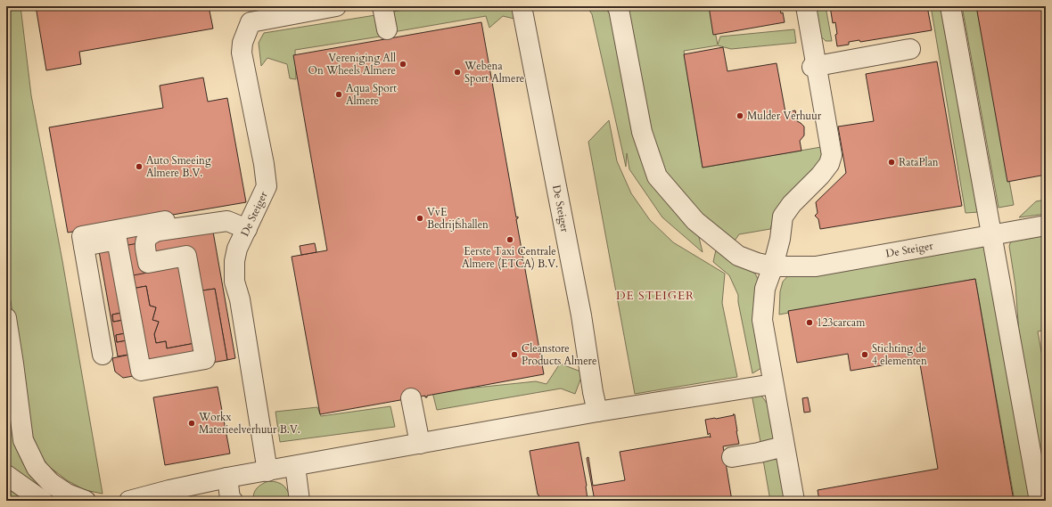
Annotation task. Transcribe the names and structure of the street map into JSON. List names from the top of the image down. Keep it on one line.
{"streets":{"street":["De Steiger"]},"districts":["DE STEIGER"],"places":["Vereniging All On Wheels Almere","Webena Sport Almere","Aqua Sport Almere","Mulder Verhuur","RataPlan","Auto Smeeing Almere B.V.","VvE Bedrijfshallen","Eerste Taxi Centrale Almere (ETCA) B.V.","123carcam","Cleanstore Products Almere","Stichting de 4 elementen","Workx Materieelverhuur B.V."]}
